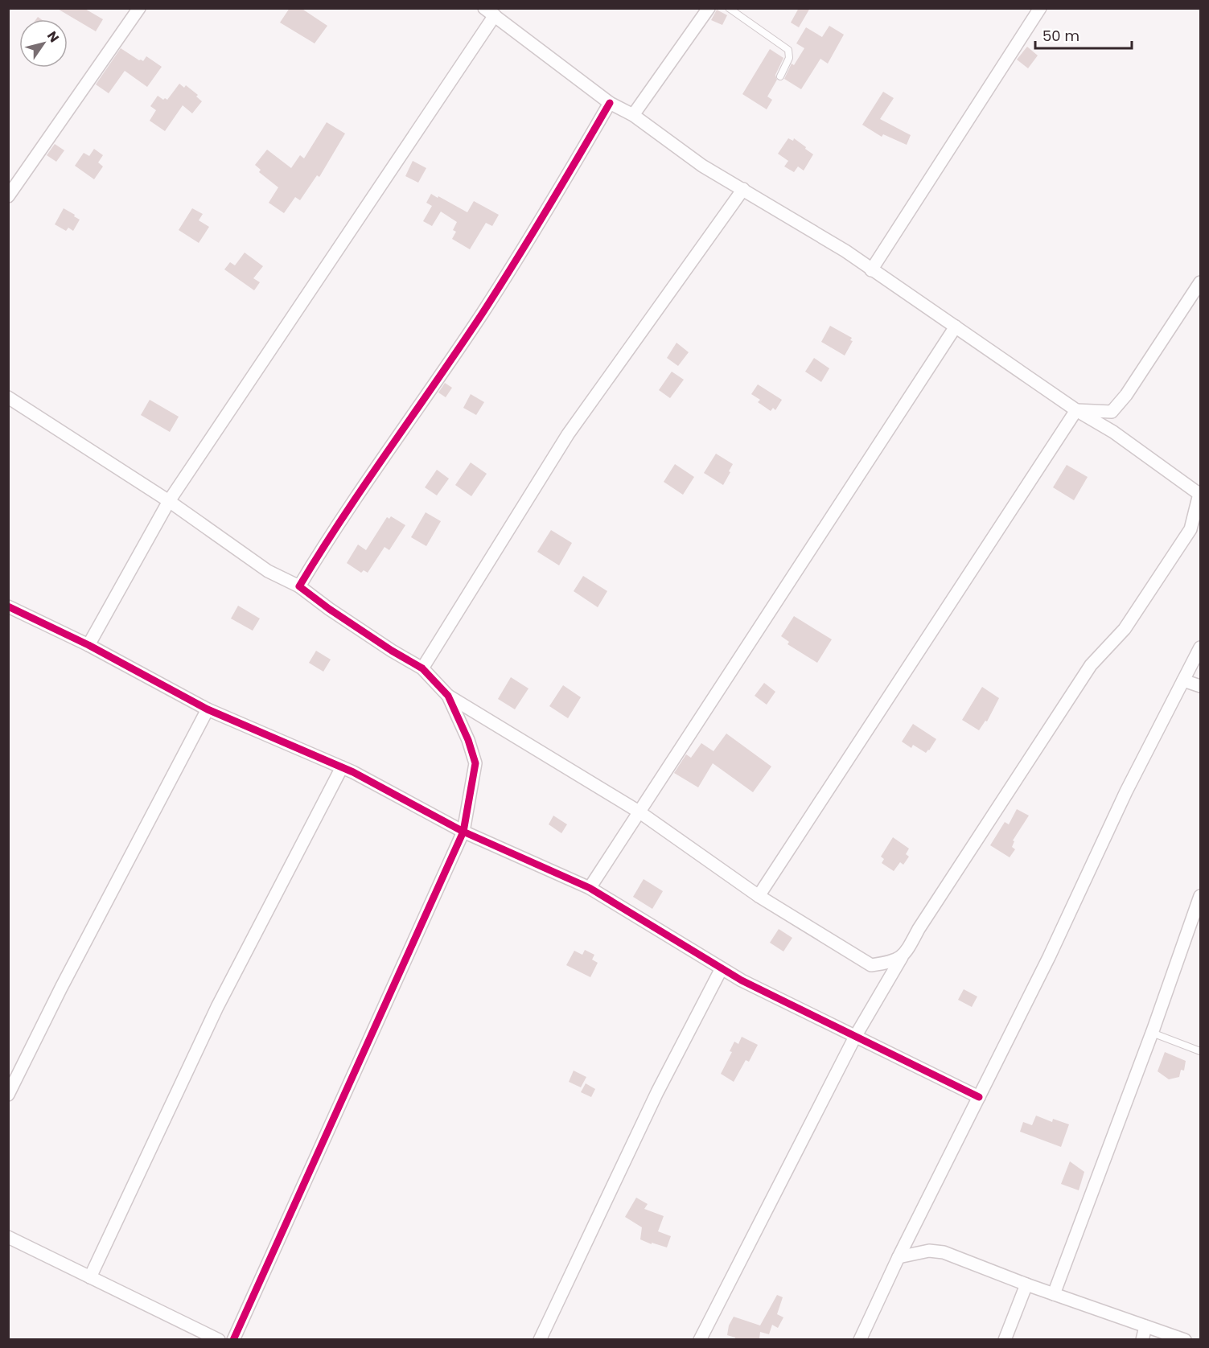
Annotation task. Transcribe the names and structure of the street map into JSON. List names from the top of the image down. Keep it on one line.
{"scale_bar":"50 m","north":"top right"}
